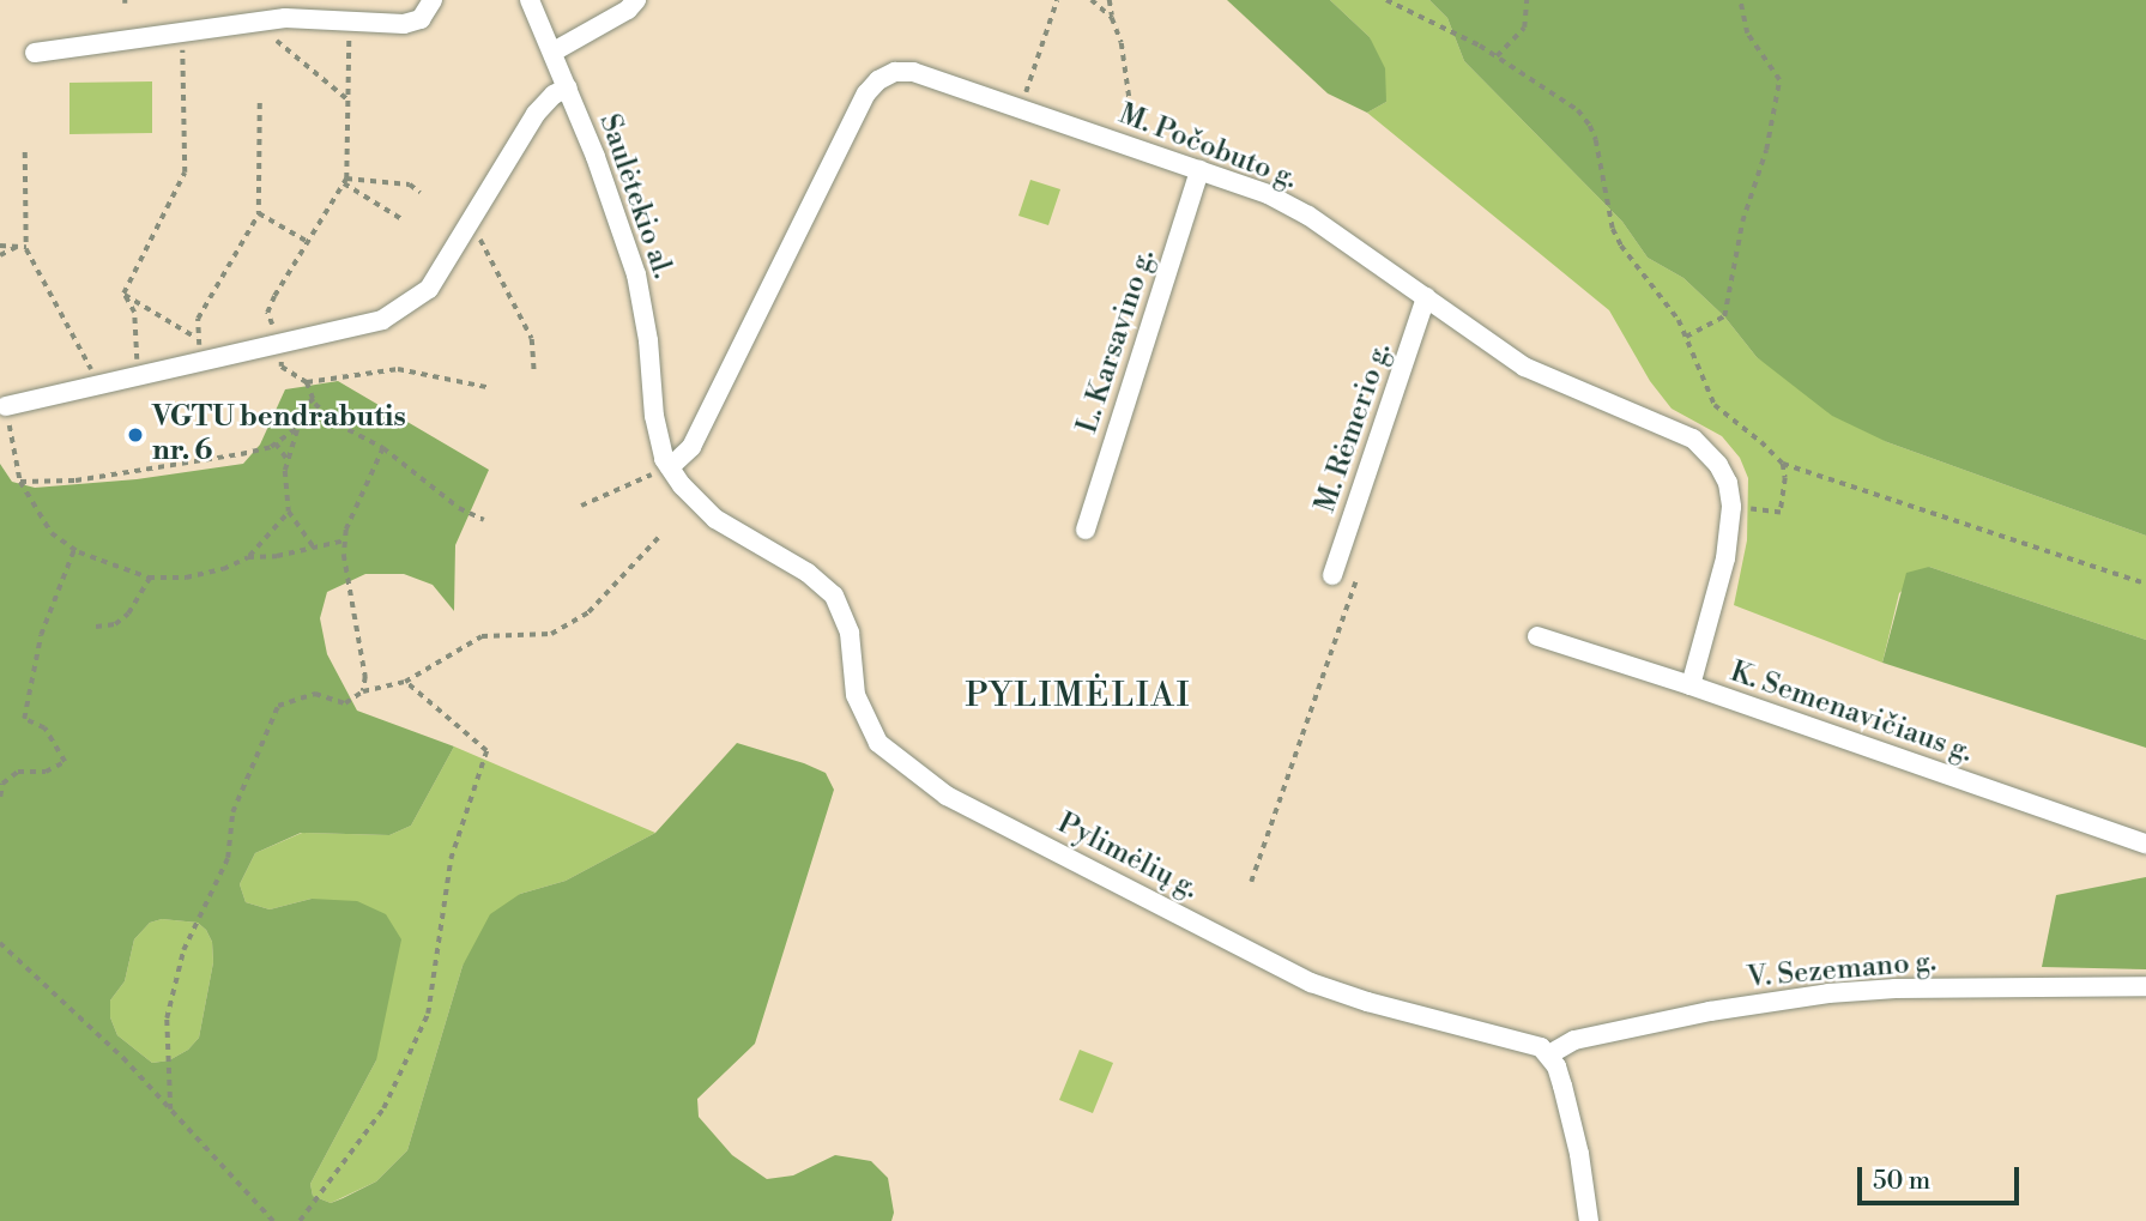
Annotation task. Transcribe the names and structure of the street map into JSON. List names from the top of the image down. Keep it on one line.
{"streets":{"street":["M. Počobuto g.","Saulėtekio al.","L. Karsavino g.","M. Rėmerio g.","K. Semenavičiaus g.","Pylimėlių g.","V. Sezemano g."]},"crossings":[["M. Počobuto g.","Saulėtekio al."],["M. Počobuto g.","L. Karsavino g."],["M. Počobuto g.","M. Rėmerio g."],["M. Počobuto g.","K. Semenavičiaus g."],["M. Počobuto g.","Pylimėlių g."],["Saulėtekio al.","Pylimėlių g."],["Pylimėlių g.","V. Sezemano g."]],"districts":["PYLIMĖLIAI"],"places":["VGTU bendrabutis nr. 6"],"scale_bar":"50 m"}
